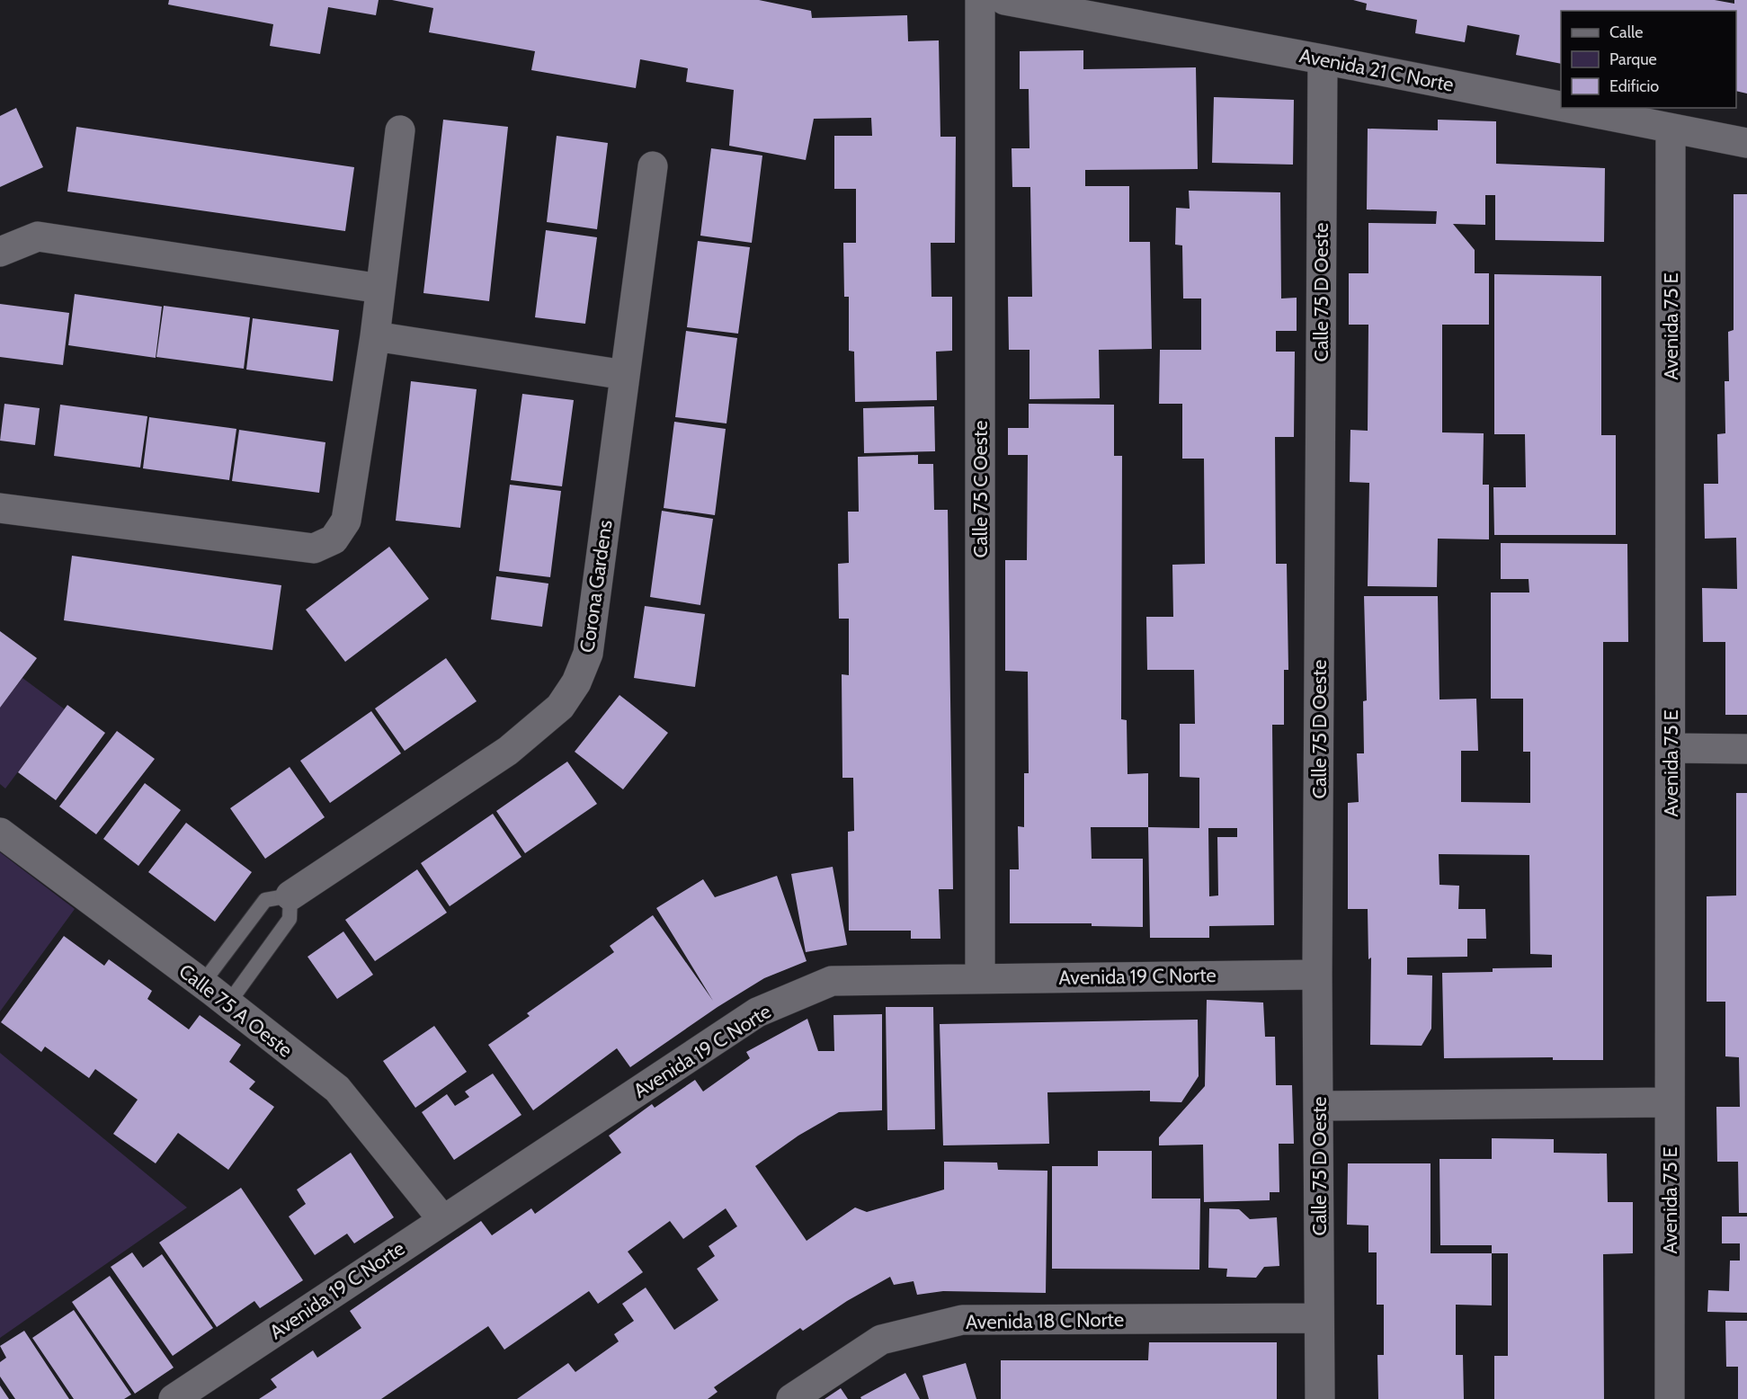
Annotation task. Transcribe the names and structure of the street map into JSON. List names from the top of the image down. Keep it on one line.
{"streets":{"street":["Avenida 21 C Norte","Calle 75 D Oeste","Avenida 75 E","Calle 75 C Oeste","Corona Gardens","Avenida 19 C Norte","Calle 75 A Oeste","Avenida 18 C Norte"]},"crossings":[["Avenida 21 C Norte","Calle 75 D Oeste"],["Avenida 21 C Norte","Avenida 75 E"],["Calle 75 D Oeste","Avenida 19 C Norte"],["Calle 75 D Oeste","Avenida 18 C Norte"],["Calle 75 C Oeste","Avenida 19 C Norte"],["Avenida 19 C Norte","Calle 75 A Oeste"]],"legend":["Calle","Parque","Edificio"]}
